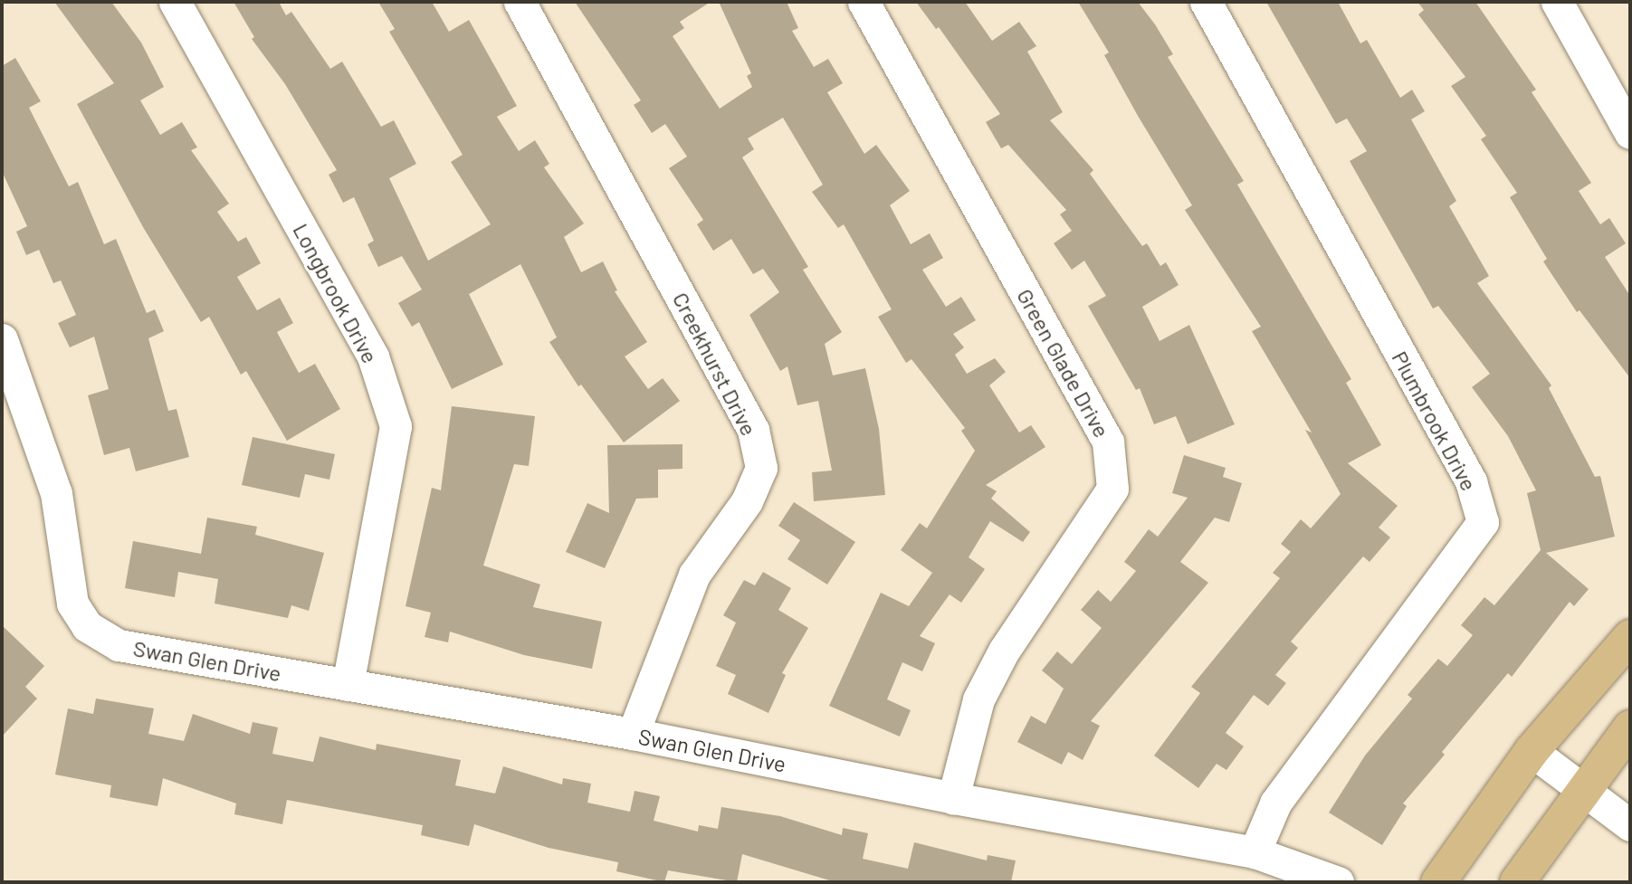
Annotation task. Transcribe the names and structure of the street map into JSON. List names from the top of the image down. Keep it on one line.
{"streets":{"street":["Longbrook Drive","Green Glade Drive","Creekhurst Drive","Plumbrook Drive","Swan Glen Drive"]},"crossings":[["Longbrook Drive","Swan Glen Drive"],["Green Glade Drive","Swan Glen Drive"],["Creekhurst Drive","Swan Glen Drive"],["Plumbrook Drive","Swan Glen Drive"]]}
